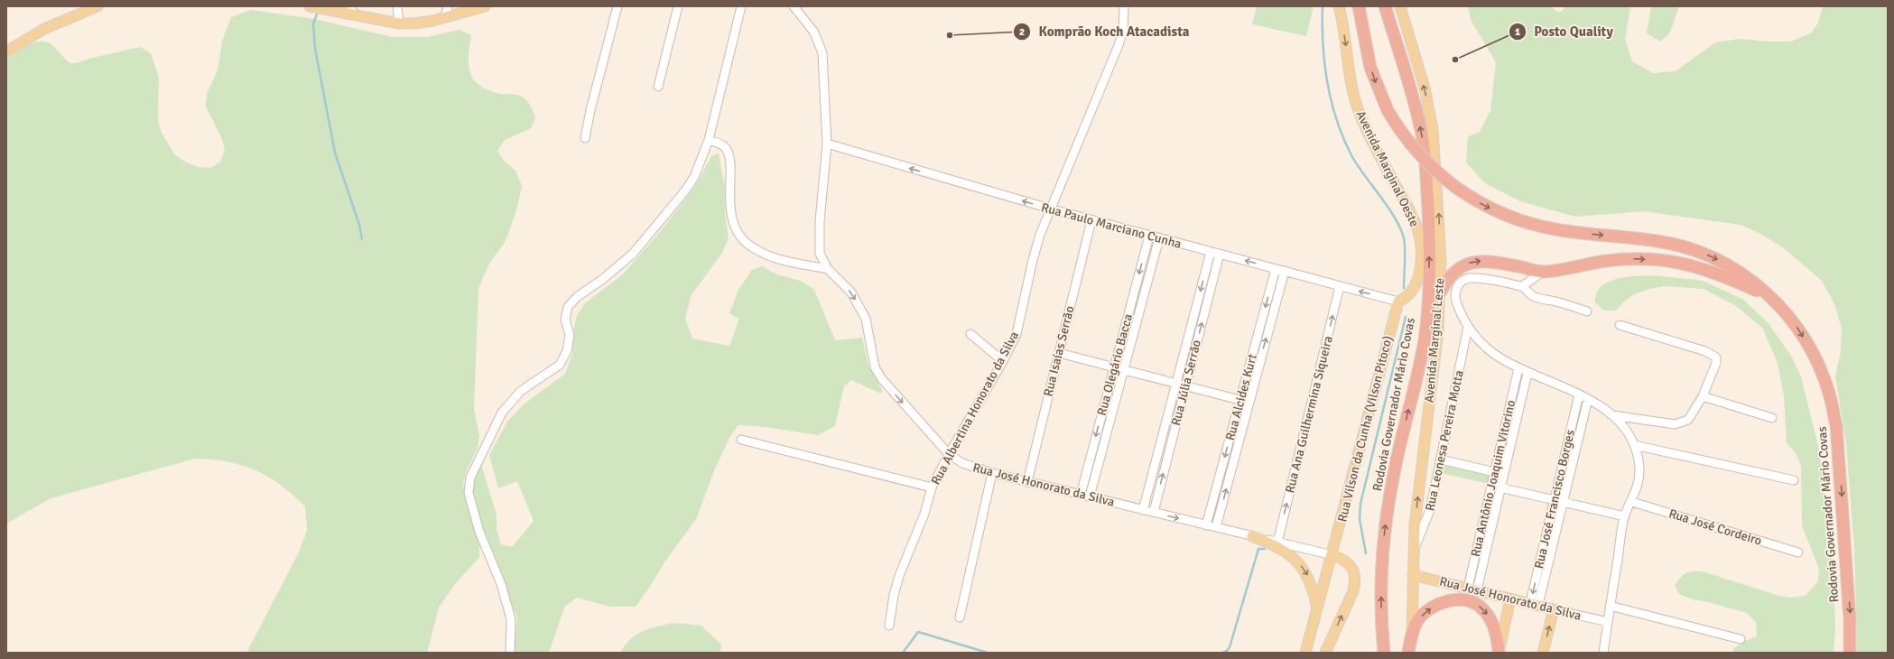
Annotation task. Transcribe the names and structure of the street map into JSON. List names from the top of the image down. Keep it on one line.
{"streets":{"highway":["Rodovia Governador Mário Covas"],"main road":["Avenida Marginal Oeste","Avenida Marginal Leste","Rua Vilson da Cunha (Vilson Pitoco)","Rua José Honorato da Silva"],"street":["Rua Paulo Marciano Cunha","Rua Isaías Serrão","Rua Olegário Bacca","Rua Júlia Serrão","Rua Alcides Kurt","Rua Albertina Honorato da Silva","Rua Ana Guilhermina Siqueira","Rua Leonesa Pereira Motta","Rua Antônio Joaquim Vitorino","Rua José Francisco Borges","Rua José Cordeiro"]},"crossings":[["Avenida Marginal Oeste","Rua Paulo Marciano Cunha"],["Avenida Marginal Oeste","Rua Vilson da Cunha (Vilson Pitoco)"],["Rua Paulo Marciano Cunha","Rua Isaías Serrão"],["Rua Paulo Marciano Cunha","Rua Olegário Bacca"],["Rua Paulo Marciano Cunha","Rua Júlia Serrão"],["Rua Paulo Marciano Cunha","Rua Alcides Kurt"],["Rua Paulo Marciano Cunha","Rua Albertina Honorato da Silva"],["Rua Paulo Marciano Cunha","Rua Ana Guilhermina Siqueira"],["Rua Paulo Marciano Cunha","Rua Vilson da Cunha (Vilson Pitoco)"],["Rua Paulo Marciano Cunha","Rua José Honorato da Silva"],["Avenida Marginal Leste","Rua Leonesa Pereira Motta"],["Avenida Marginal Leste","Rua José Honorato da Silva"],["Rua Isaías Serrão","Rua José Honorato da Silva"],["Rua Olegário Bacca","Rua José Honorato da Silva"],["Rua Júlia Serrão","Rua José Honorato da Silva"],["Rua Alcides Kurt","Rua José Honorato da Silva"],["Rua Albertina Honorato da Silva","Rua José Honorato da Silva"],["Rua Antônio Joaquim Vitorino","Rua José Honorato da Silva"],["Rua José Honorato da Silva","Rua José Francisco Borges"]],"one_way":["Avenida Marginal Oeste","Rua Paulo Marciano Cunha","Avenida Marginal Leste","Rua Ana Guilhermina Siqueira"],"places":["Komprão Koch Atacadista","Posto Quality"]}
